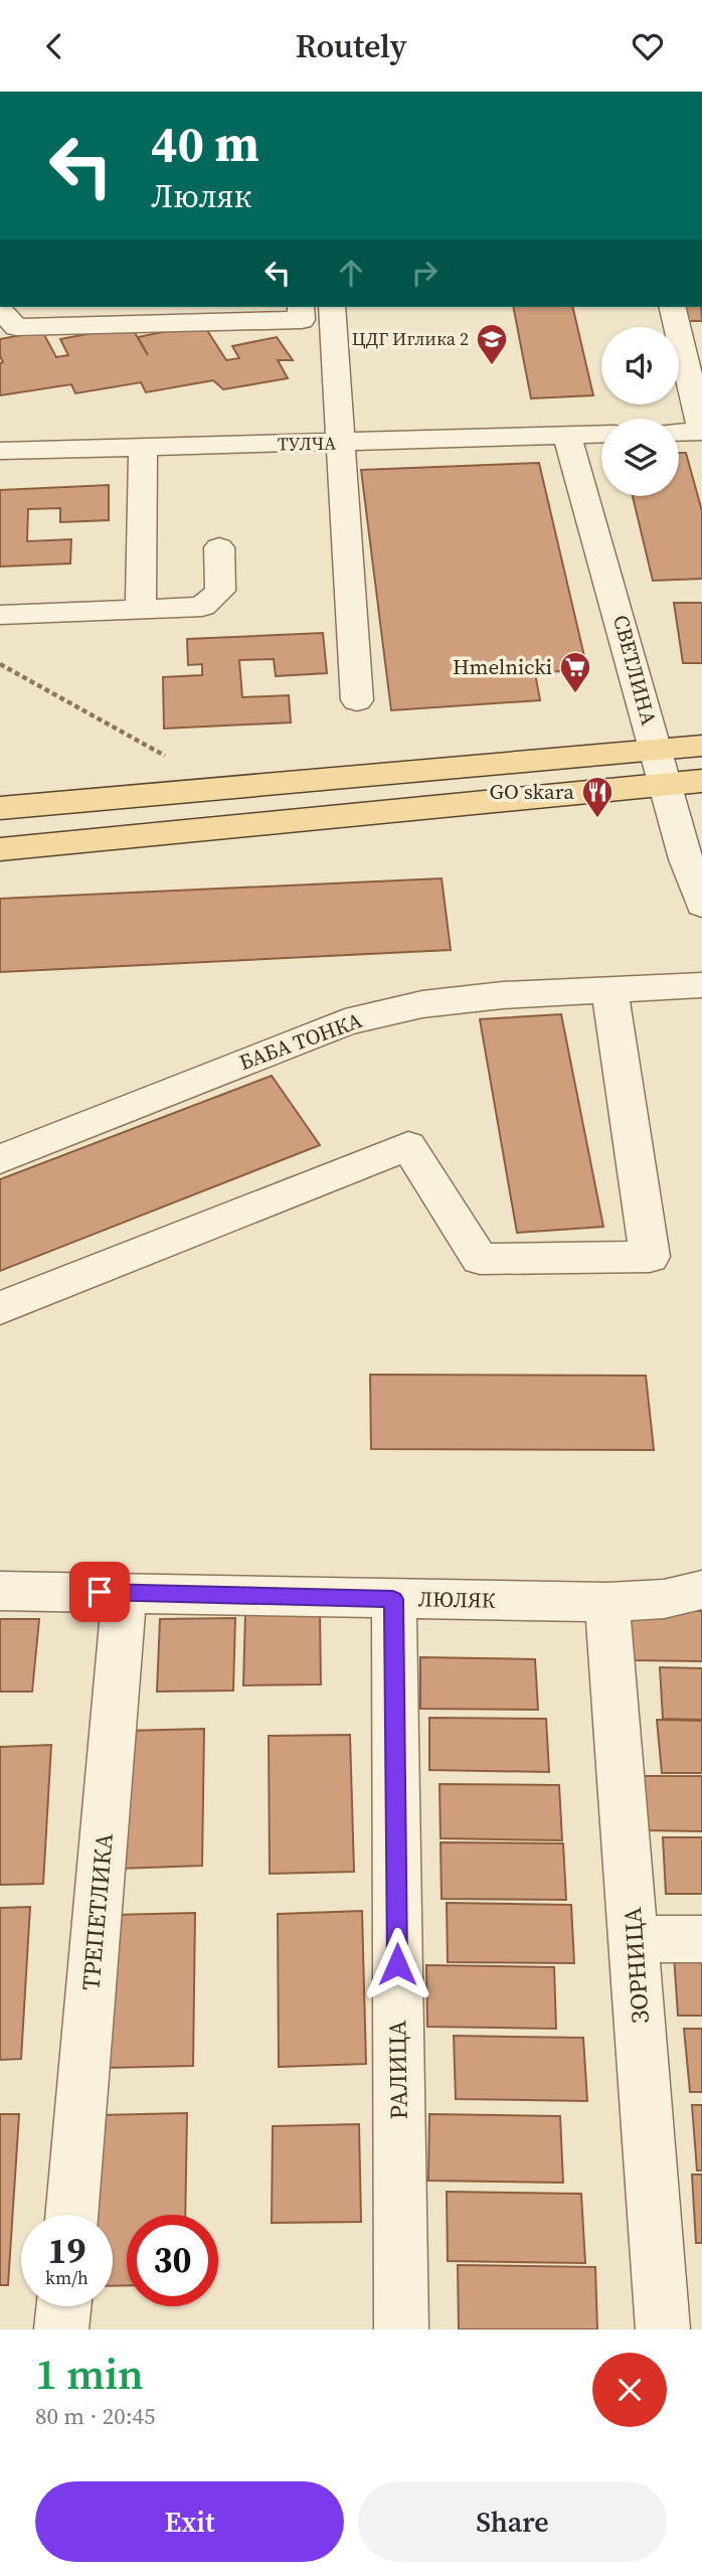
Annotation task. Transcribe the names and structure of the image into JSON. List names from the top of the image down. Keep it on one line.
{"streets":{"street":["ТУЛЧА","СВЕТЛИНА","БАБА ТОНКА","ЛЮЛЯК","ТРЕПЕТЛИКА","ЗОРНИЦА","РАЛИЦА"]},"crossings":[["ТУЛЧА","СВЕТЛИНА"],["ЛЮЛЯК","ТРЕПЕТЛИКА"],["ЛЮЛЯК","ЗОРНИЦА"],["ЛЮЛЯК","РАЛИЦА"]],"places":{"school or university":["ЦДГ Иглика 2"],"supermarket":["Hmelnicki"],"restaurant":["GO skara"]},"page":{"header":"Routely","turn":["40 m","Люляк"],"speed":"19 km/h","limit":"30","heading":["1 min","80 m · 20:45"],"buttons":["Exit","Share"]}}
